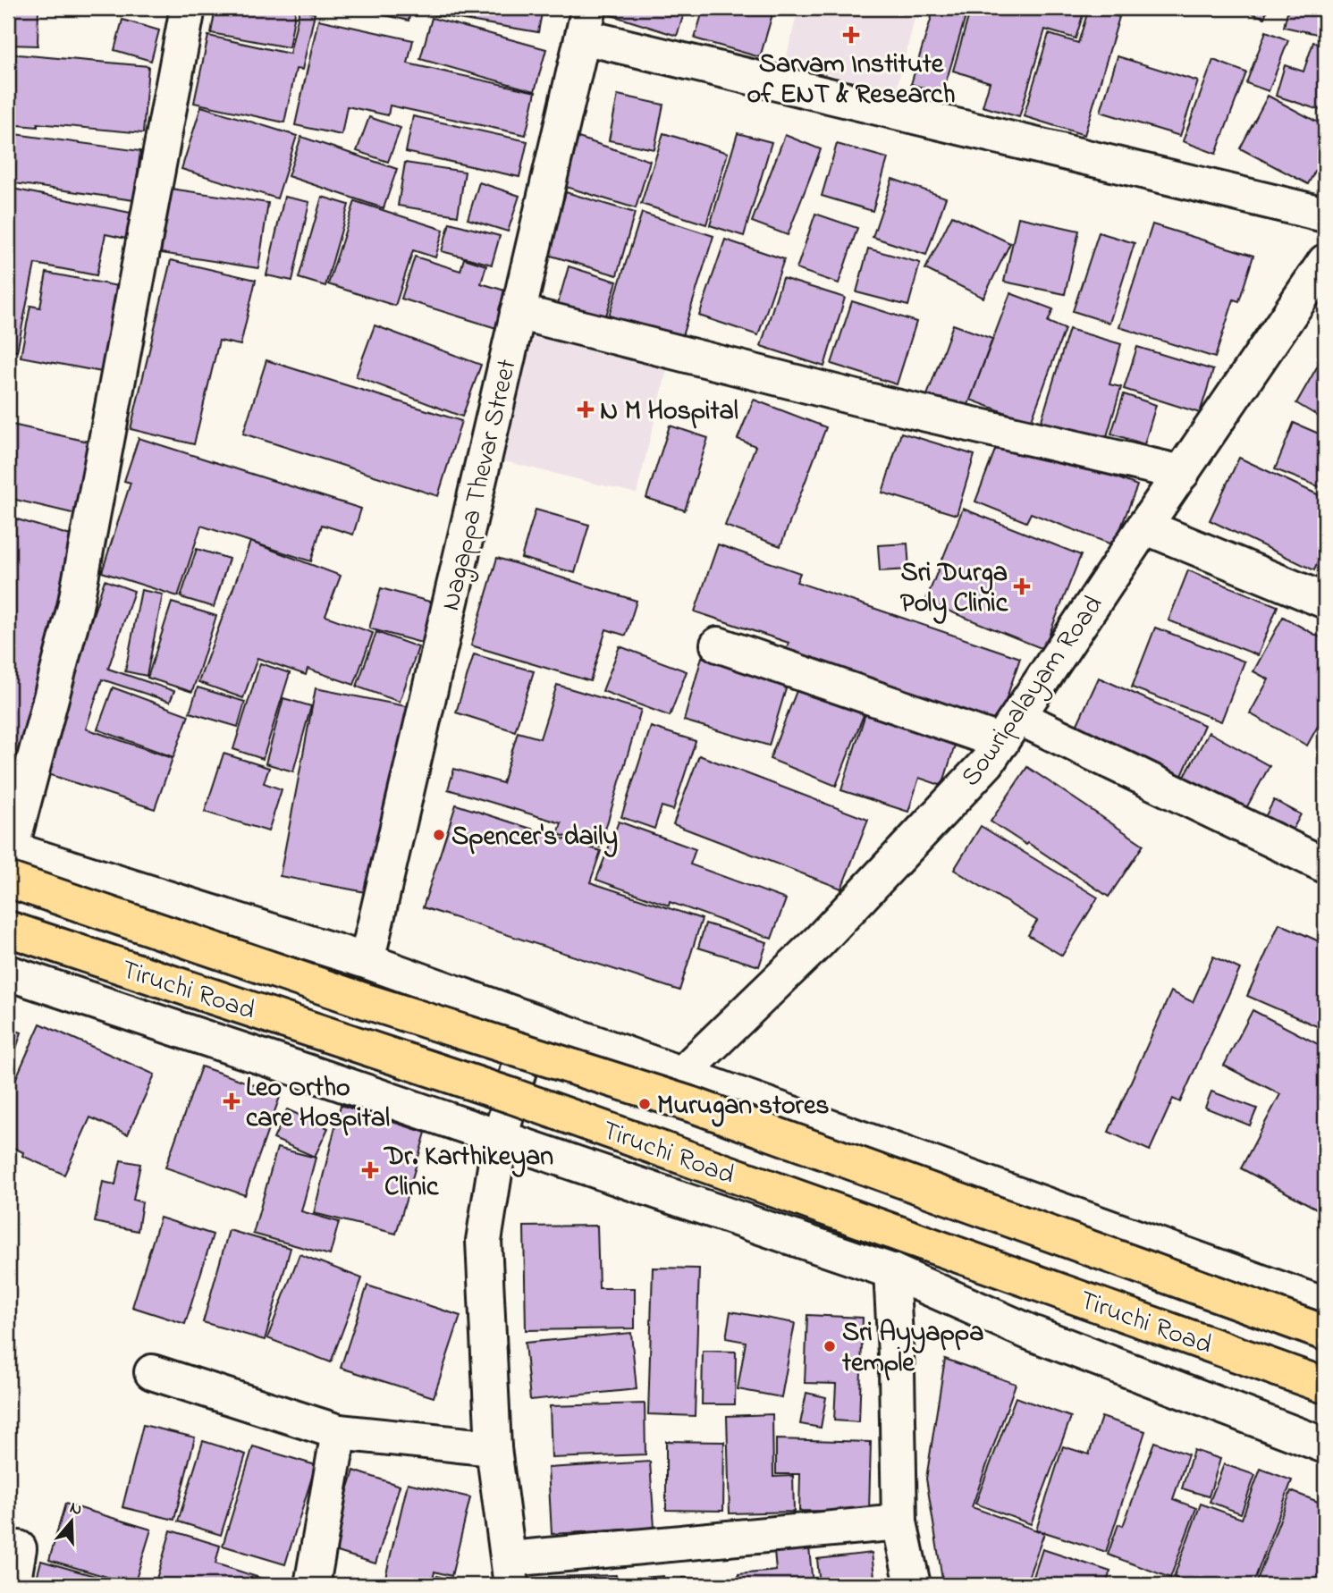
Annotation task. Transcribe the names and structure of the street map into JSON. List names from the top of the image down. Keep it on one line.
{"streets":{"highway":["Tiruchi Road"],"street":["Nagappa Thevar Street","Sowripalayam Road"]},"places":{"health":["Sarvam Institute of ENT & Research","N M Hospital","Sri Durga Poly Clinic","Leo Ortho care Hospital","Dr. Karthikeyan Clinic"],"other":["Spencer's daily","Murugan stores","Sri Ayyappa temple"]},"north":"top"}
